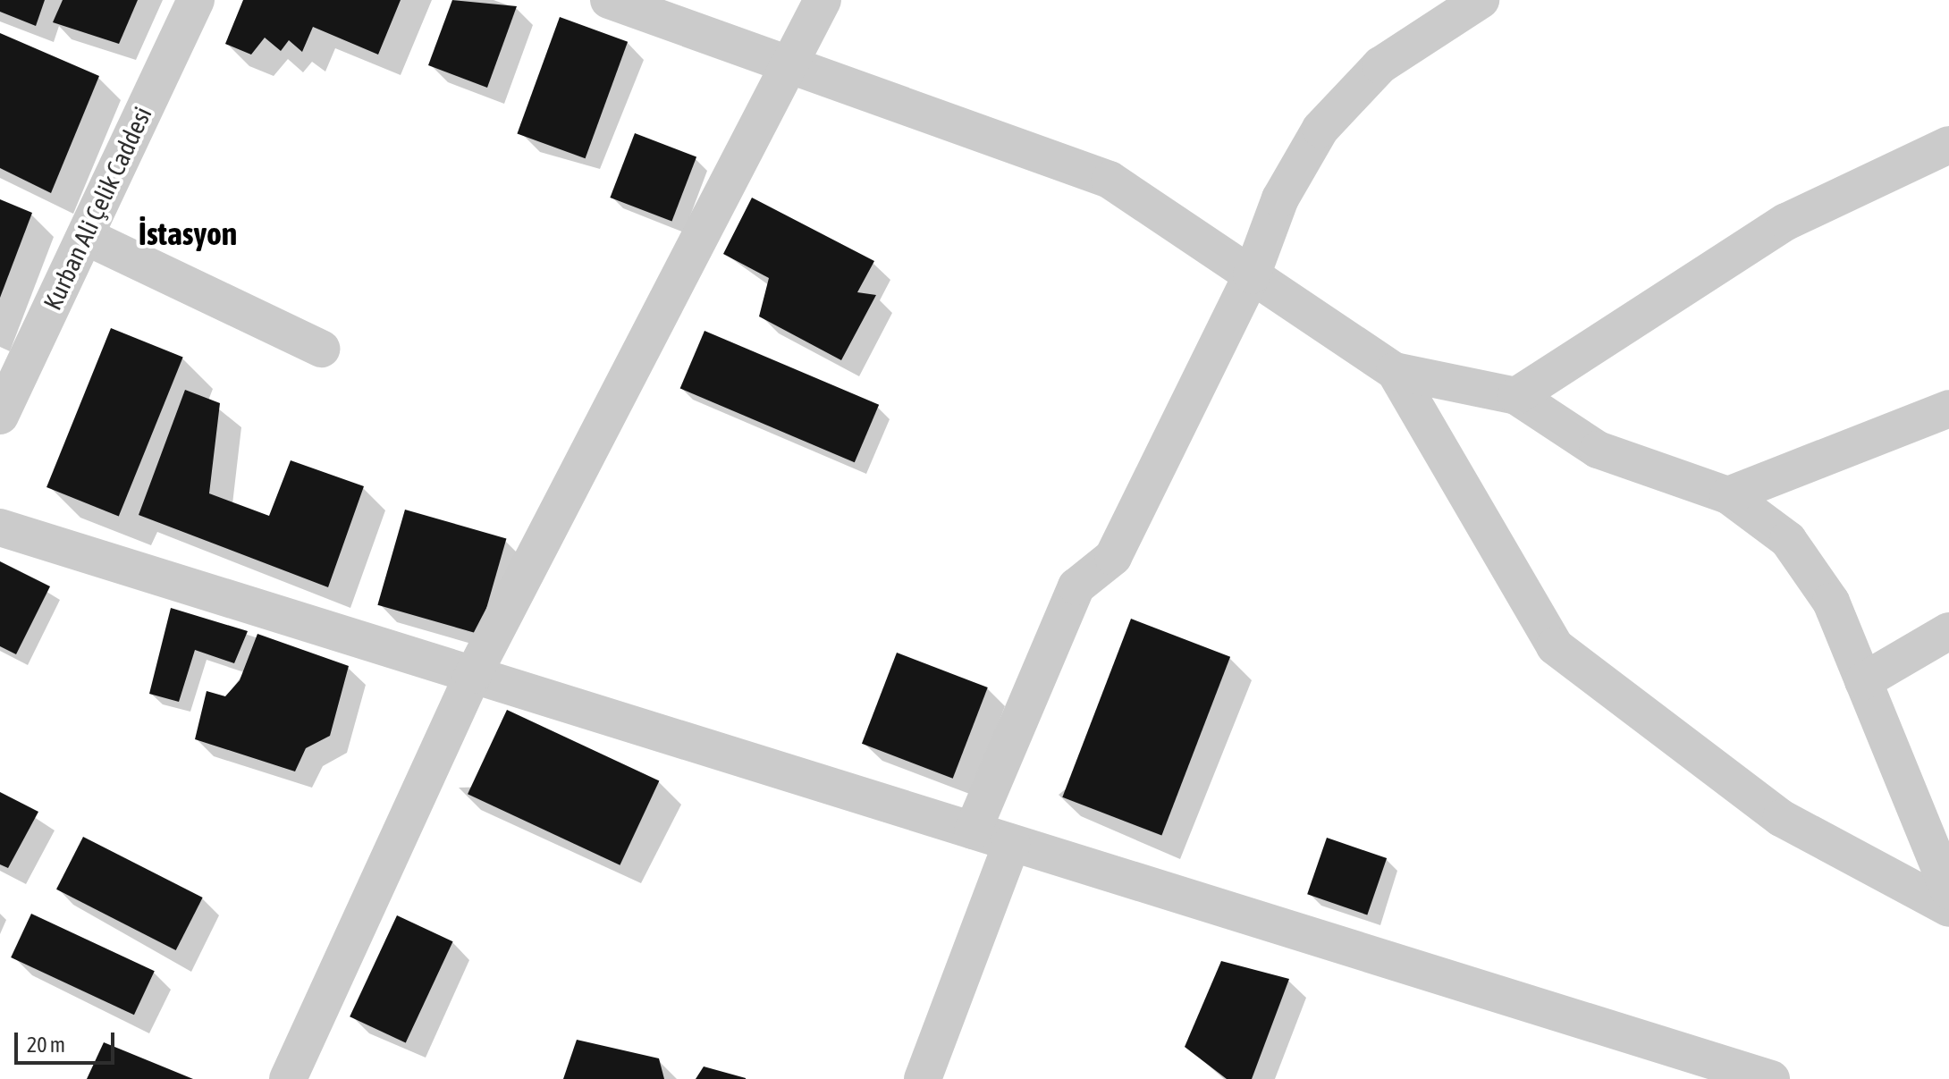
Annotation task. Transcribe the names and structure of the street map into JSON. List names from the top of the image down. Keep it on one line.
{"streets":{"street":["Kurban Ali Çelik Caddesi"]},"districts":["İstasyon"],"scale_bar":"20 m"}
